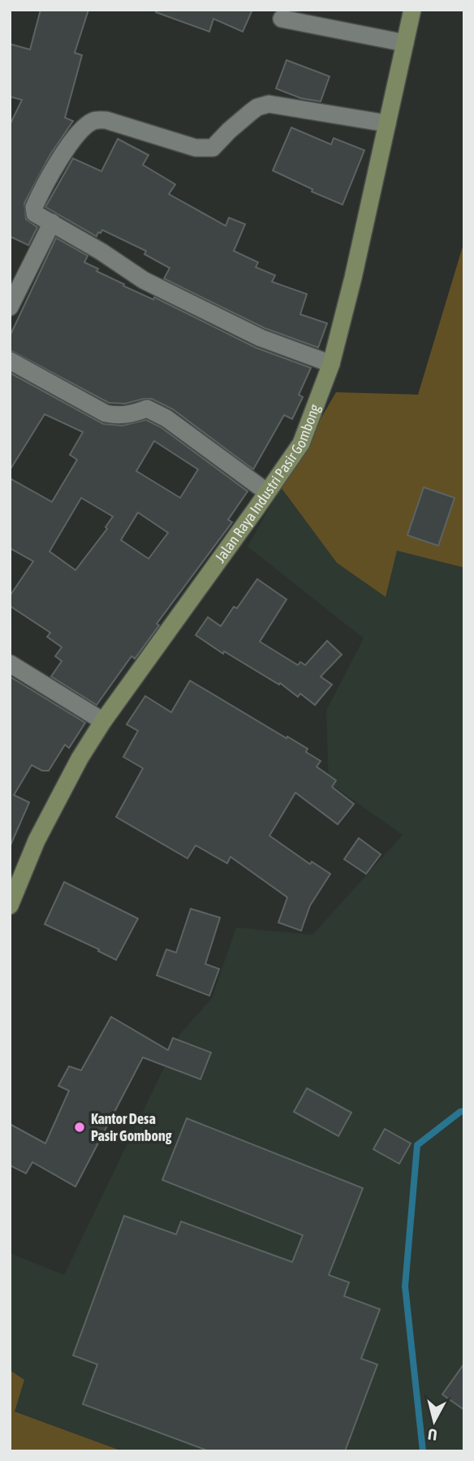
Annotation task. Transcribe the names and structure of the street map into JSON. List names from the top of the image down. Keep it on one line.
{"streets":{"main road":["Jalan Raya Industri Pasir Gombong"]},"places":["Kantor Desa Pasir Gombong"],"north":"bottom"}
